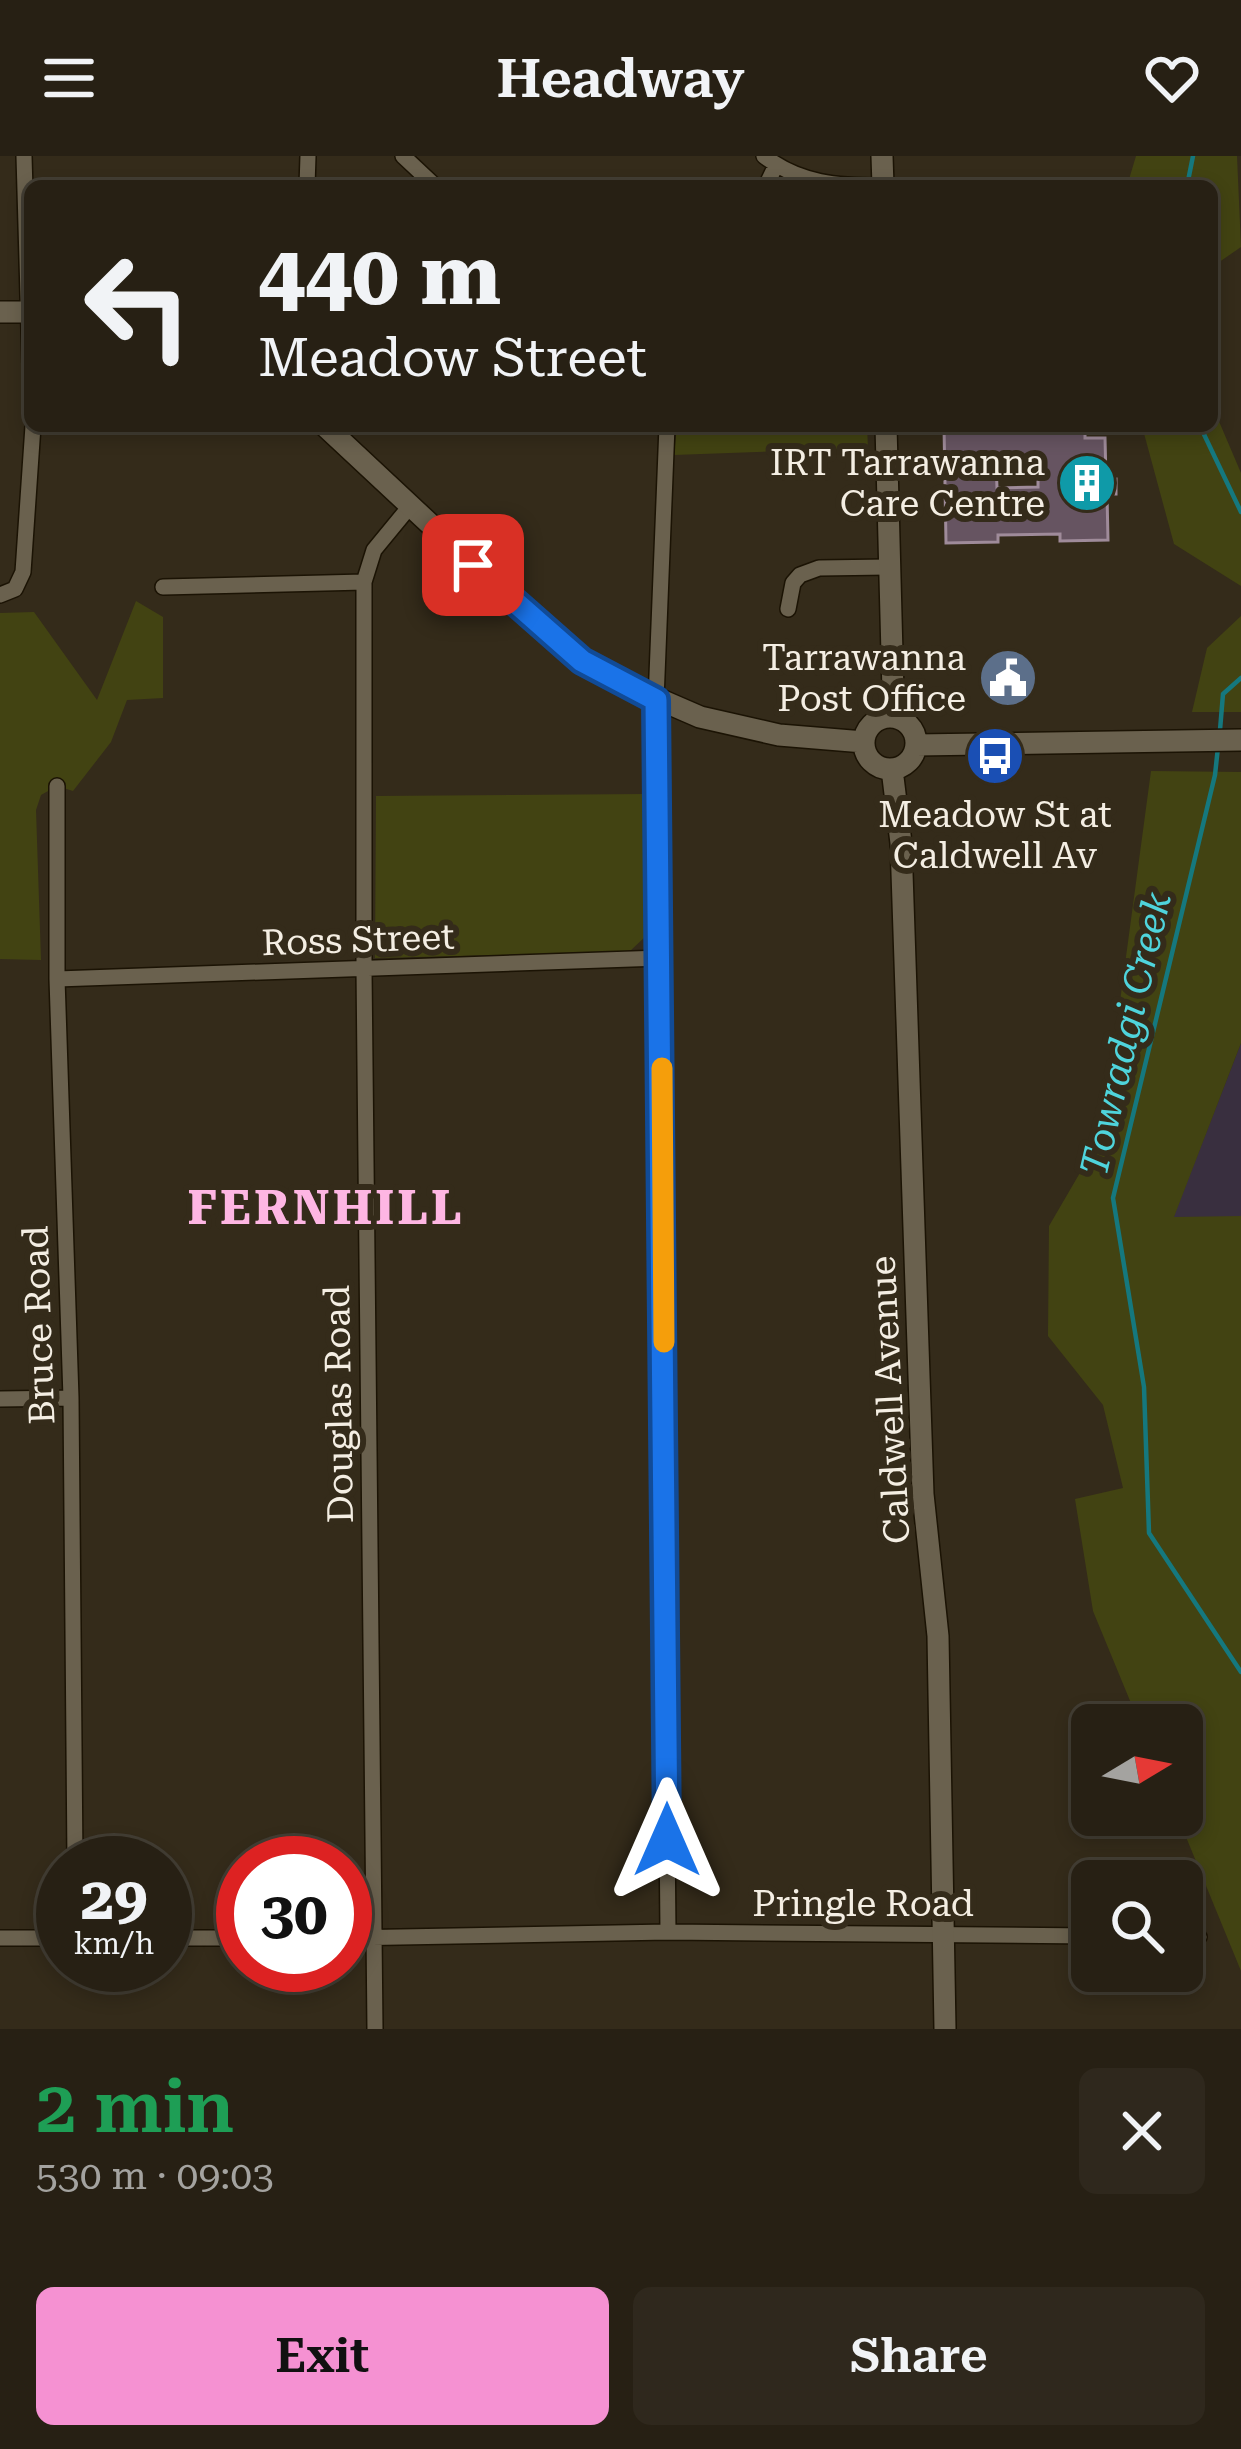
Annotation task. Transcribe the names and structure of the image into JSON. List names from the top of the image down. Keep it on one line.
{"streets":{"main road":["Caldwell Avenue"],"street":["Ross Street","Bruce Road","Douglas Road","Pringle Road"]},"crossings":[["Ross Street","Bruce Road"],["Ross Street","Douglas Road"],["Caldwell Avenue","Pringle Road"],["Douglas Road","Pringle Road"]],"districts":["FERNHILL"],"water":["Towradgi Creek"],"places":{"building":["IRT Tarrawanna Care Centre"],"public building":["Tarrawanna Post Office"],"bus stop":["Meadow St at Caldwell Av"]},"north":"right","page":{"header":"Headway","turn":["440 m","Meadow Street"],"speed":"29 km/h","limit":"30","heading":["2 min","530 m · 09:03"],"buttons":["Exit","Share"]}}
